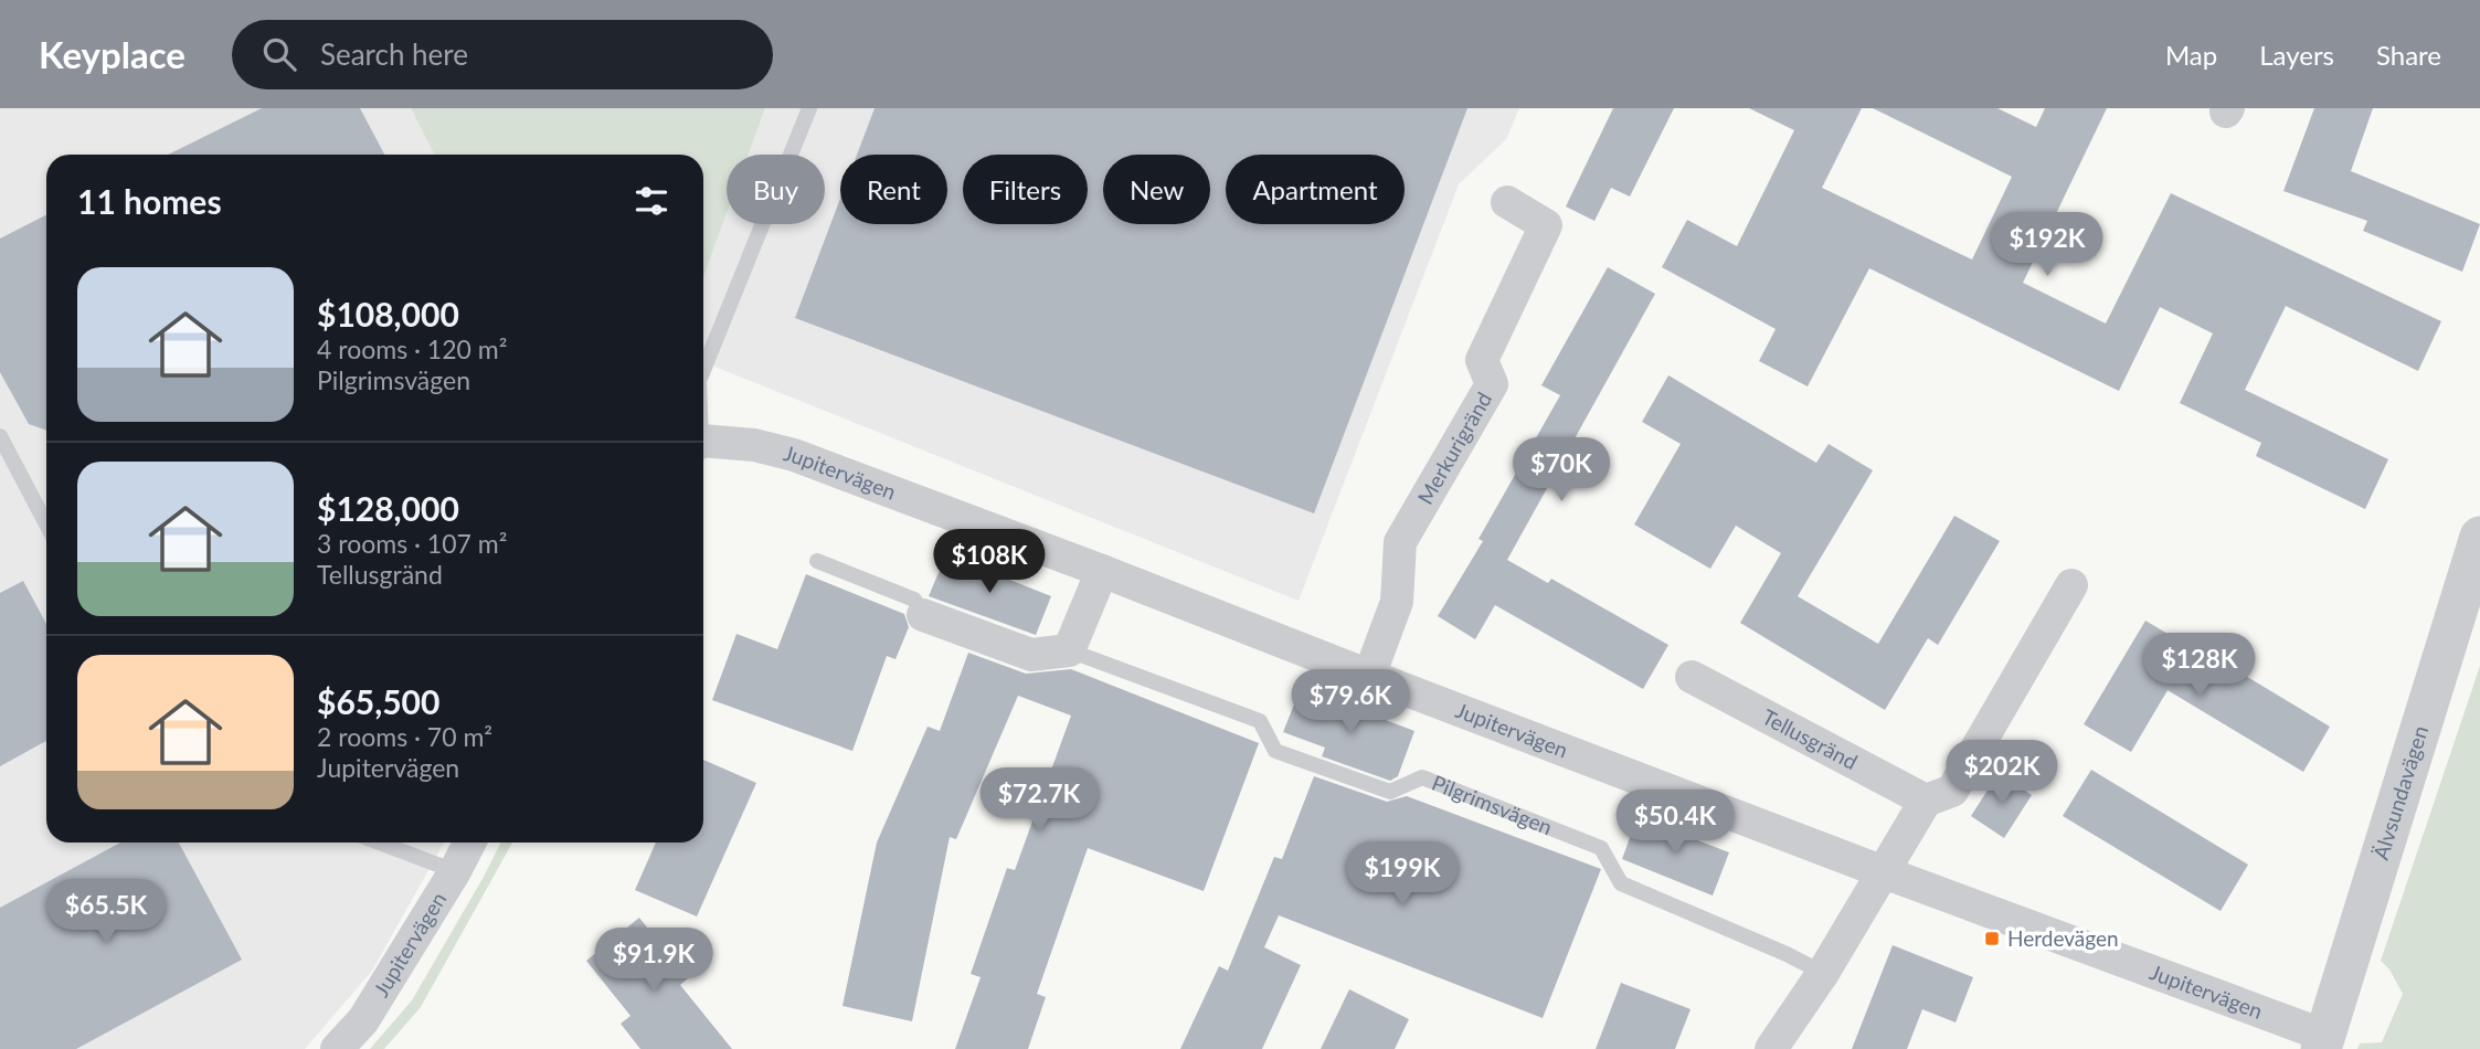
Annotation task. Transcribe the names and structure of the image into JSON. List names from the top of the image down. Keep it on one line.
{"streets":{"street":["Merkurigränd","Jupitervägen","Tellusgränd","Älvsundavägen","Pilgrimsvägen"]},"crossings":[["Merkurigränd","Jupitervägen"],["Jupitervägen","Älvsundavägen"]],"places":{"transit":["Herdevägen"]},"page":{"header":"Keyplace","search":"Search here","nav":["Map","Layers","Share"],"chip":["Buy","Rent","Filters","New","Apartment"],"heading":"11 homes","price":["$192K","$70K","$108K","$128K","$79.6K","$202K","$72.7K","$50.4K","$199K","$65.5K","$91.9K"],"list":[{"name":"$108,000","note":"4 rooms · 120 m² · Pilgrimsvägen"},{"name":"$128,000","note":"3 rooms · 107 m² · Tellusgränd"},{"name":"$65,500","note":"2 rooms · 70 m² · Jupitervägen"}]}}
